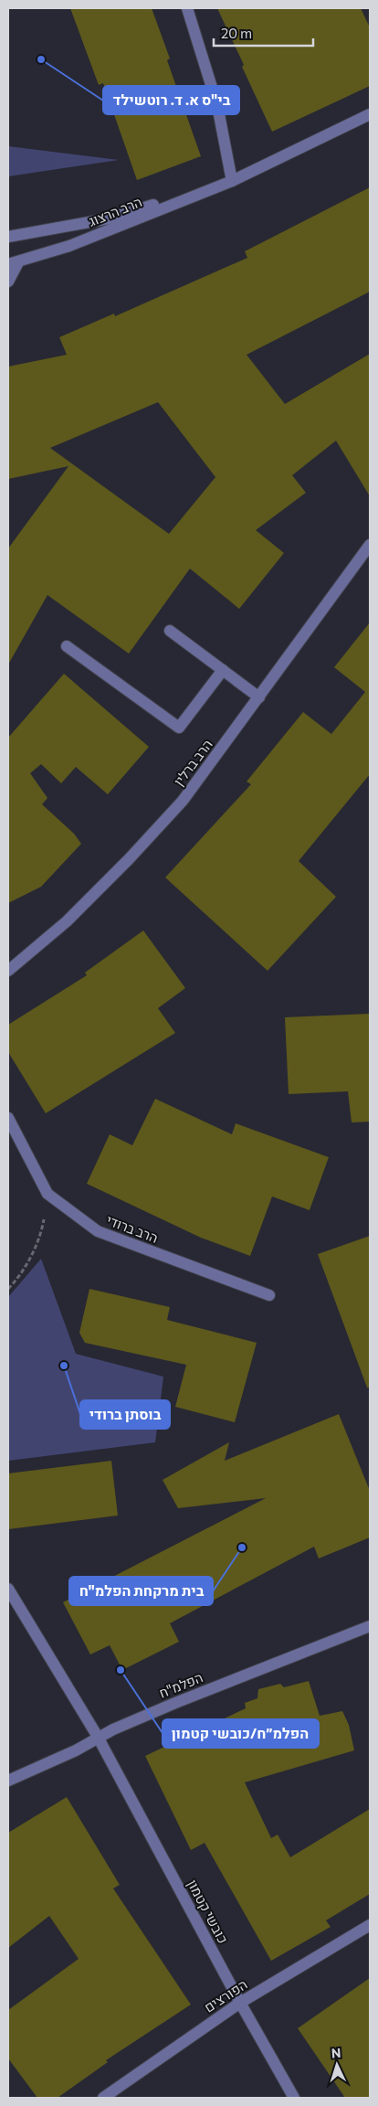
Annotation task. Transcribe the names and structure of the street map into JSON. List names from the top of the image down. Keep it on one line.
{"streets":{"street":["הרב הרצוג","הרב ברלין","הרב ברודי","הפלמ\"ח","כובשי קטמון","הפורצים"]},"crossings":[["הפלמ\"ח","כובשי קטמון"],["כובשי קטמון","הפורצים"]],"places":["בי\"ס א. ד. רוטשילד","בוסתן ברודי","בית מרקחת הפלמ\"ח","הפלמ״ח/כובשי קטמון"],"scale_bar":"20 m","north":"top"}
